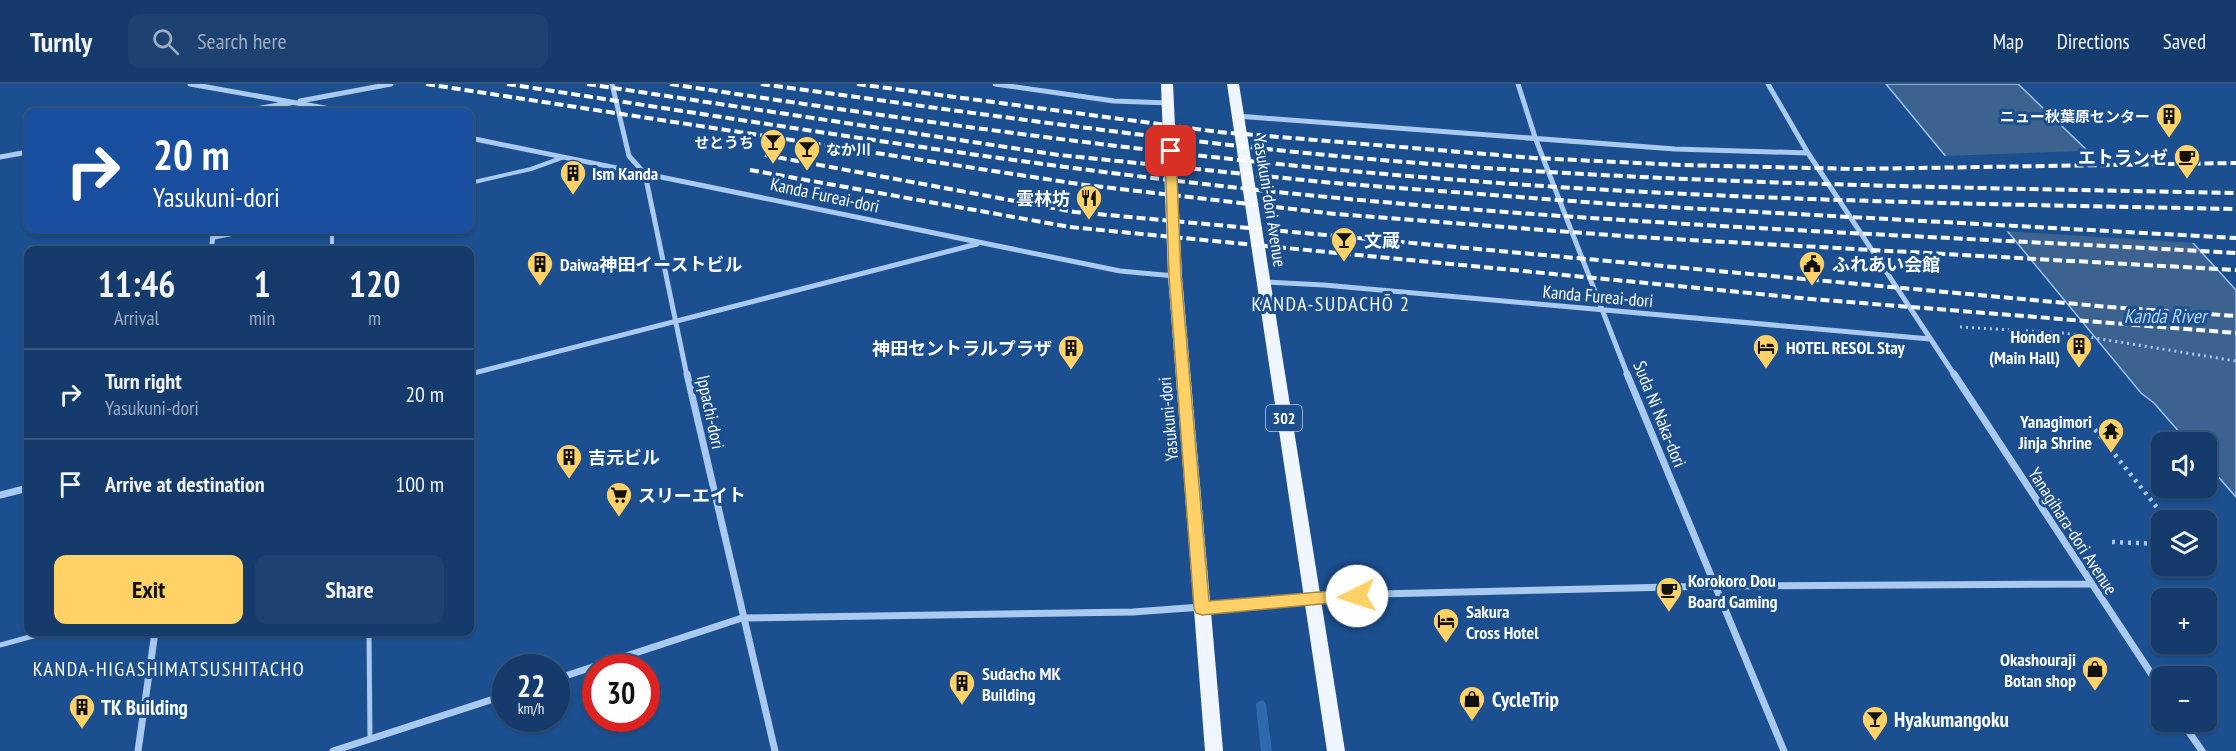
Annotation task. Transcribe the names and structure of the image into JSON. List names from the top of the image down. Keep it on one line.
{"streets":{"main road":["Yasukuni-dori Avenue","302","Yasukuni-dori"],"street":["Kanda Fureai-dori","Ippachi-dori","Suda Ni Naka-dori","Yanagihara-dori Avenue"]},"crossings":[["Kanda Fureai-dori","Yasukuni-dori Avenue"],["Kanda Fureai-dori","Ippachi-dori"],["Kanda Fureai-dori","Suda Ni Naka-dori"],["Kanda Fureai-dori","Yasukuni-dori"],["Kanda Fureai-dori","Yanagihara-dori Avenue"]],"districts":["KANDA-SUDACHŌ 2","KANDA-HIGASHIMATSUSHITACHO"],"water":["Kanda River"],"places":{"building":["ニュー秋葉原センター","Ism Kanda","Daiwa神田イーストビル","Honden (Main Hall)","神田セントラルプラザ","吉元ビル","Sudacho MK Building","TK Building"],"bar":["せとうち","なか川","文蔵","Hyakumangoku"],"cafe":["エトランゼ","Korokoro Dou Board Gaming"],"restaurant":["雲林坊"],"public building":["ふれあい会館"],"hotel":["HOTEL RESOL Stay","Sakura Cross Hotel"],"temple":["Yanagimori Jinja Shrine"],"supermarket":["スリーエイト"],"shop":["Okashouraji Botan shop","CycleTrip"]},"page":{"header":"Turnly","search":"Search here","nav":["Map","Directions","Saved"],"turn":["20 m","Yasukuni-dori"],"eta":["11:46","Arrival","1","min","120","m"],"list":[{"name":"Turn right","note":"Yasukuni-dori","value":"20 m"},{"name":"Arrive at destination","value":"100 m"}],"map_buttons":["+","−"],"buttons":["Exit","Share"],"speed":"22 km/h","limit":"30"}}
